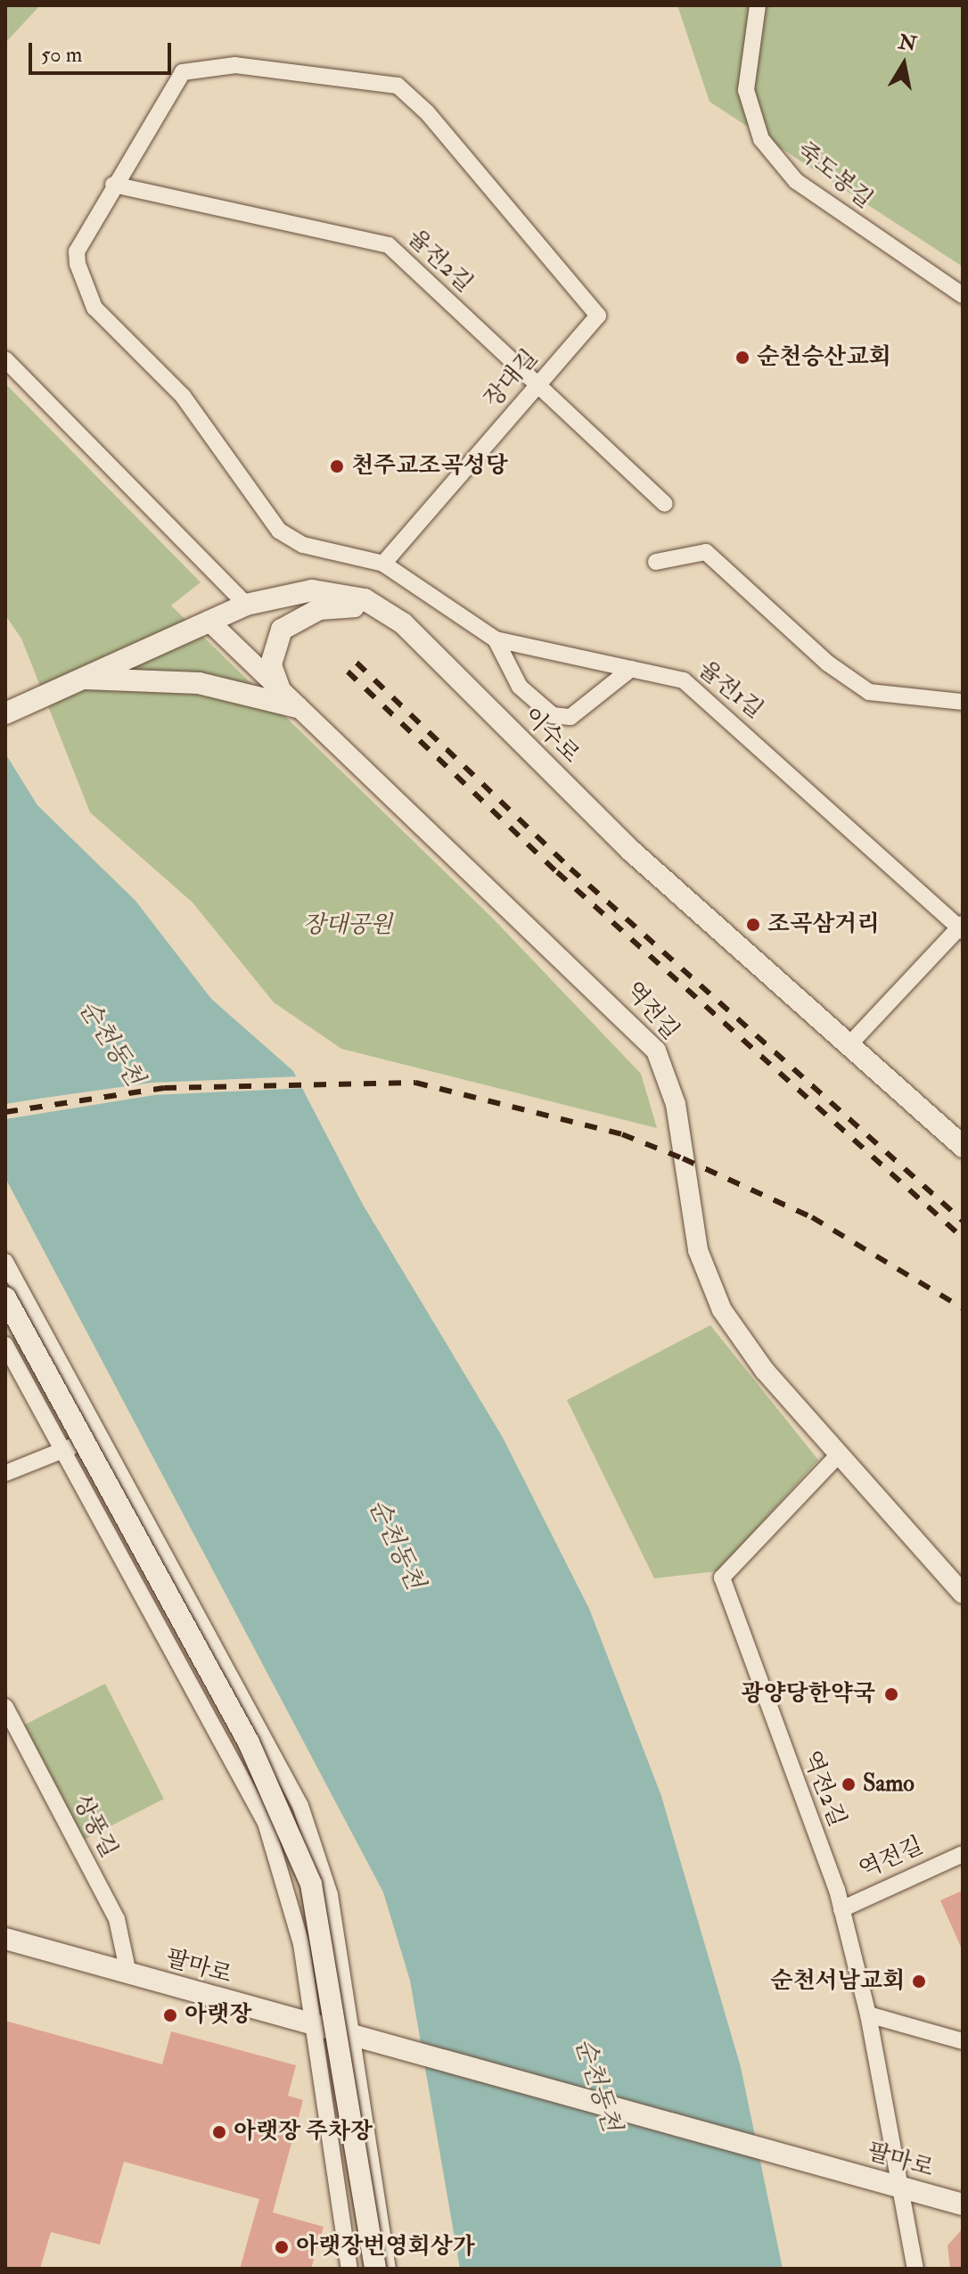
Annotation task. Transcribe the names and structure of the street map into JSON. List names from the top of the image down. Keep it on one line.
{"streets":{"main road":["이수로","팔마로"],"street":["죽도봉길","율전2길","장대길","율전1길","역전길","역전2길","상풍길"]},"crossings":[["율전2길","장대길"],["장대길","율전1길"],["이수로","역전길"],["역전길","역전2길"],["역전2길","팔마로"],["상풍길","팔마로"]],"water":["순천동천"],"parks":["장대공원"],"places":["순천승산교회","천주교조곡성당","조곡삼거리","광양당한약국","Samo","순천서남교회","아랫장","아랫장 주차장","아랫장번영회상가"],"scale_bar":"50 m","north":"top"}
